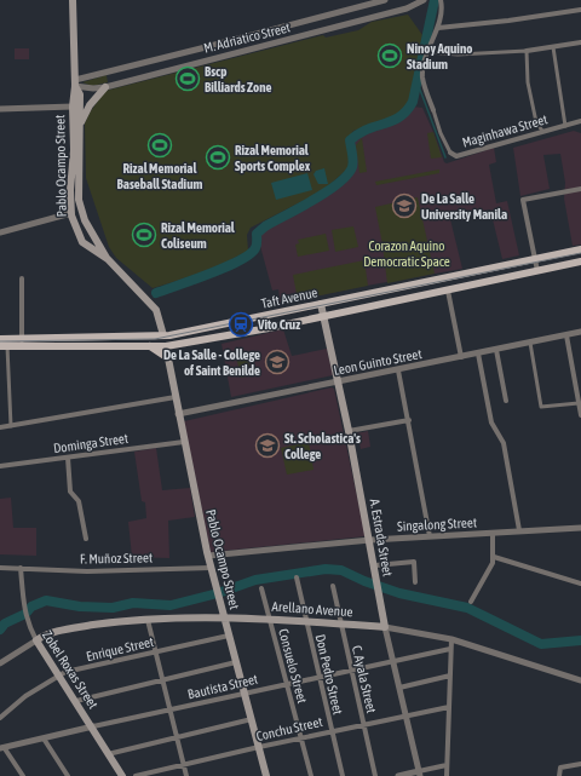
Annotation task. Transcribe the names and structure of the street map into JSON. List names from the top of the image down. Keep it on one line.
{"streets":{"main road":["Pablo Ocampo Street","Taft Avenue","A. Estrada Street","Arellano Avenue","Zobel Roxas Street"],"street":["M. Adriatico Street","Maginhawa Street","Leon Guinto Street","Dominga Street","Singalong Street","F. Muñoz Street","Enrique Street","Consuelo Street","Don Pedro Street","C. Ayala Street","Bautista Street","Conchu Street"]},"crossings":[["M. Adriatico Street","Pablo Ocampo Street"],["Pablo Ocampo Street","Taft Avenue"],["Pablo Ocampo Street","Leon Guinto Street"],["Pablo Ocampo Street","Dominga Street"],["Pablo Ocampo Street","Singalong Street"],["Pablo Ocampo Street","F. Muñoz Street"],["Pablo Ocampo Street","Arellano Avenue"],["Pablo Ocampo Street","Enrique Street"],["Pablo Ocampo Street","Bautista Street"],["Pablo Ocampo Street","Conchu Street"],["Taft Avenue","A. Estrada Street"],["Leon Guinto Street","A. Estrada Street"],["Singalong Street","A. Estrada Street"],["A. Estrada Street","Arellano Avenue"],["A. Estrada Street","Bautista Street"],["A. Estrada Street","Conchu Street"],["F. Muñoz Street","Zobel Roxas Street"],["Arellano Avenue","Consuelo Street"],["Arellano Avenue","Zobel Roxas Street"],["Arellano Avenue","Don Pedro Street"],["Arellano Avenue","C. Ayala Street"],["Enrique Street","Zobel Roxas Street"],["Consuelo Street","Bautista Street"],["Consuelo Street","Conchu Street"],["Zobel Roxas Street","Bautista Street"],["Don Pedro Street","Bautista Street"],["Don Pedro Street","Conchu Street"],["C. Ayala Street","Bautista Street"],["C. Ayala Street","Conchu Street"]],"parks":["Corazon Aquino Democratic Space"],"places":{"sports":["Ninoy Aquino Stadium","Bscp Billiards Zone","Rizal Memorial Baseball Stadium","Rizal Memorial Sports Complex","Rizal Memorial Coliseum"],"school or university":["De La Salle University Manila","De La Salle - College of Saint Benilde","St. Scholastica's College"],"station":["Vito Cruz"]}}
